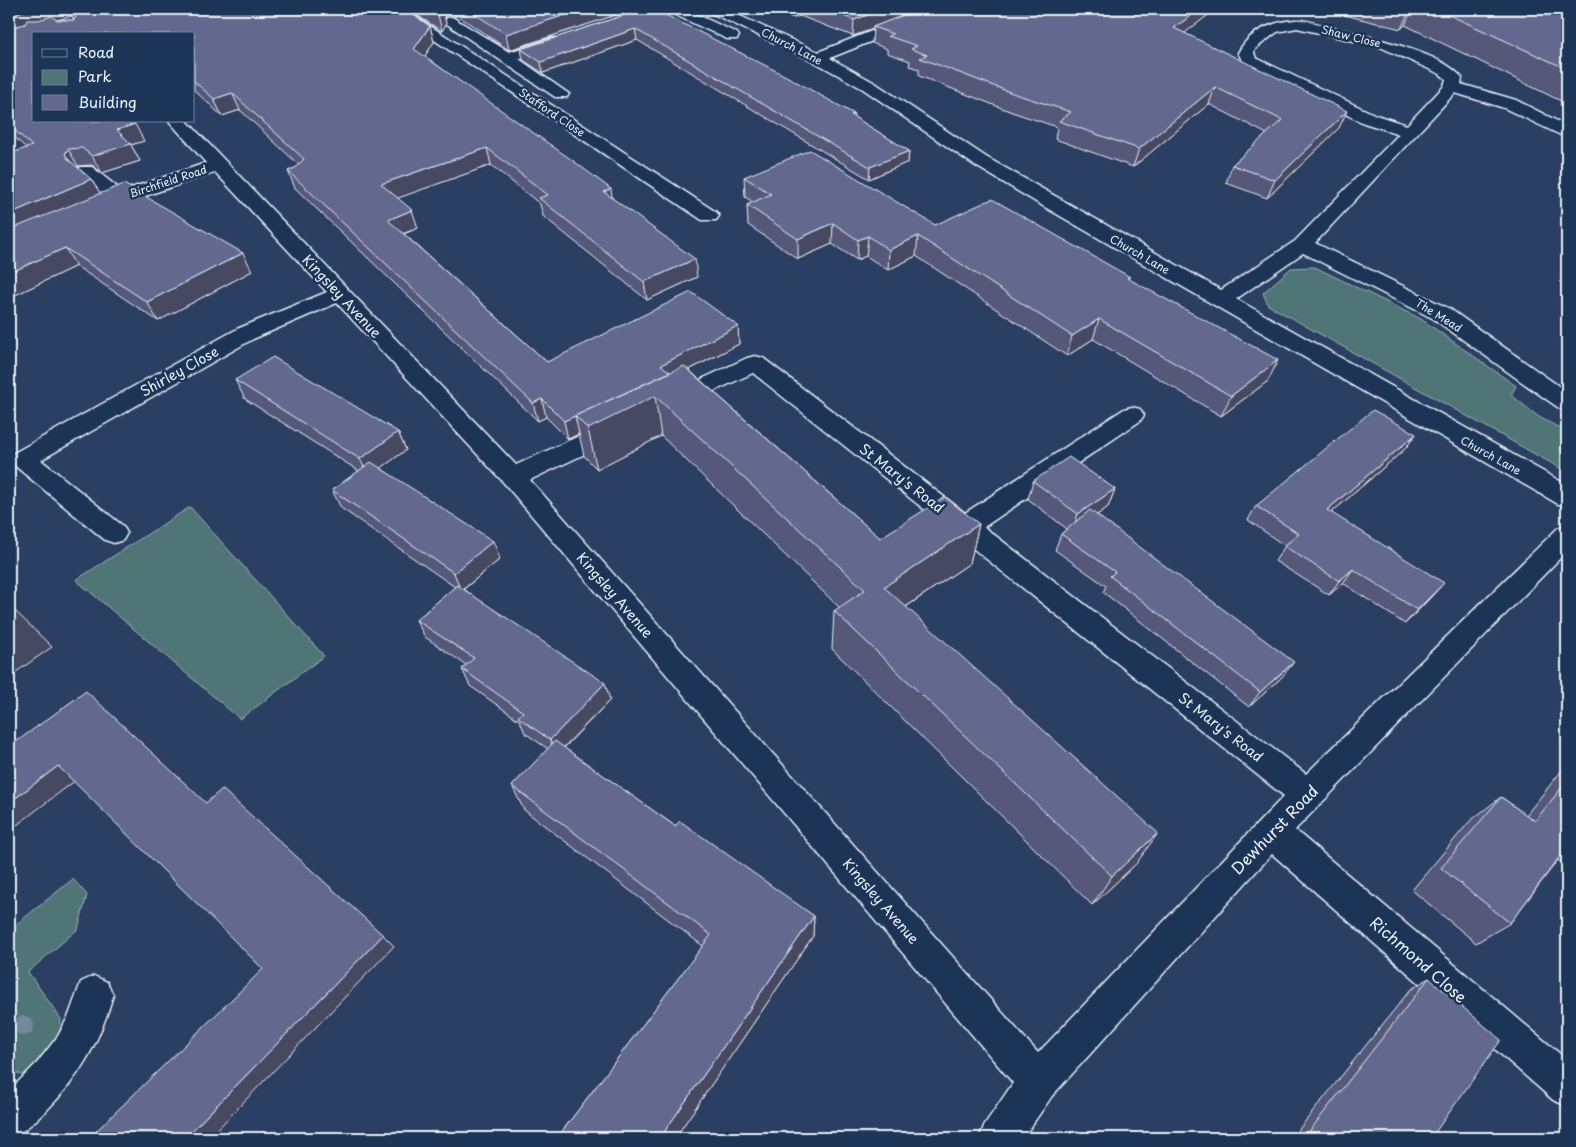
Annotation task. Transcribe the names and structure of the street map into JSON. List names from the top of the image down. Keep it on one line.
{"streets":{"street":["Shaw Close","Church Lane","Stafford Close","Birchfield Road","Kingsley Avenue","The Mead","Shirley Close","St Mary's Road","Dewhurst Road","Richmond Close"]},"crossings":[["Birchfield Road","Kingsley Avenue"],["Kingsley Avenue","Shirley Close"],["Kingsley Avenue","St Mary's Road"],["Kingsley Avenue","Dewhurst Road"],["St Mary's Road","Dewhurst Road"],["Dewhurst Road","Richmond Close"]],"legend":["Road","Park","Building"]}
